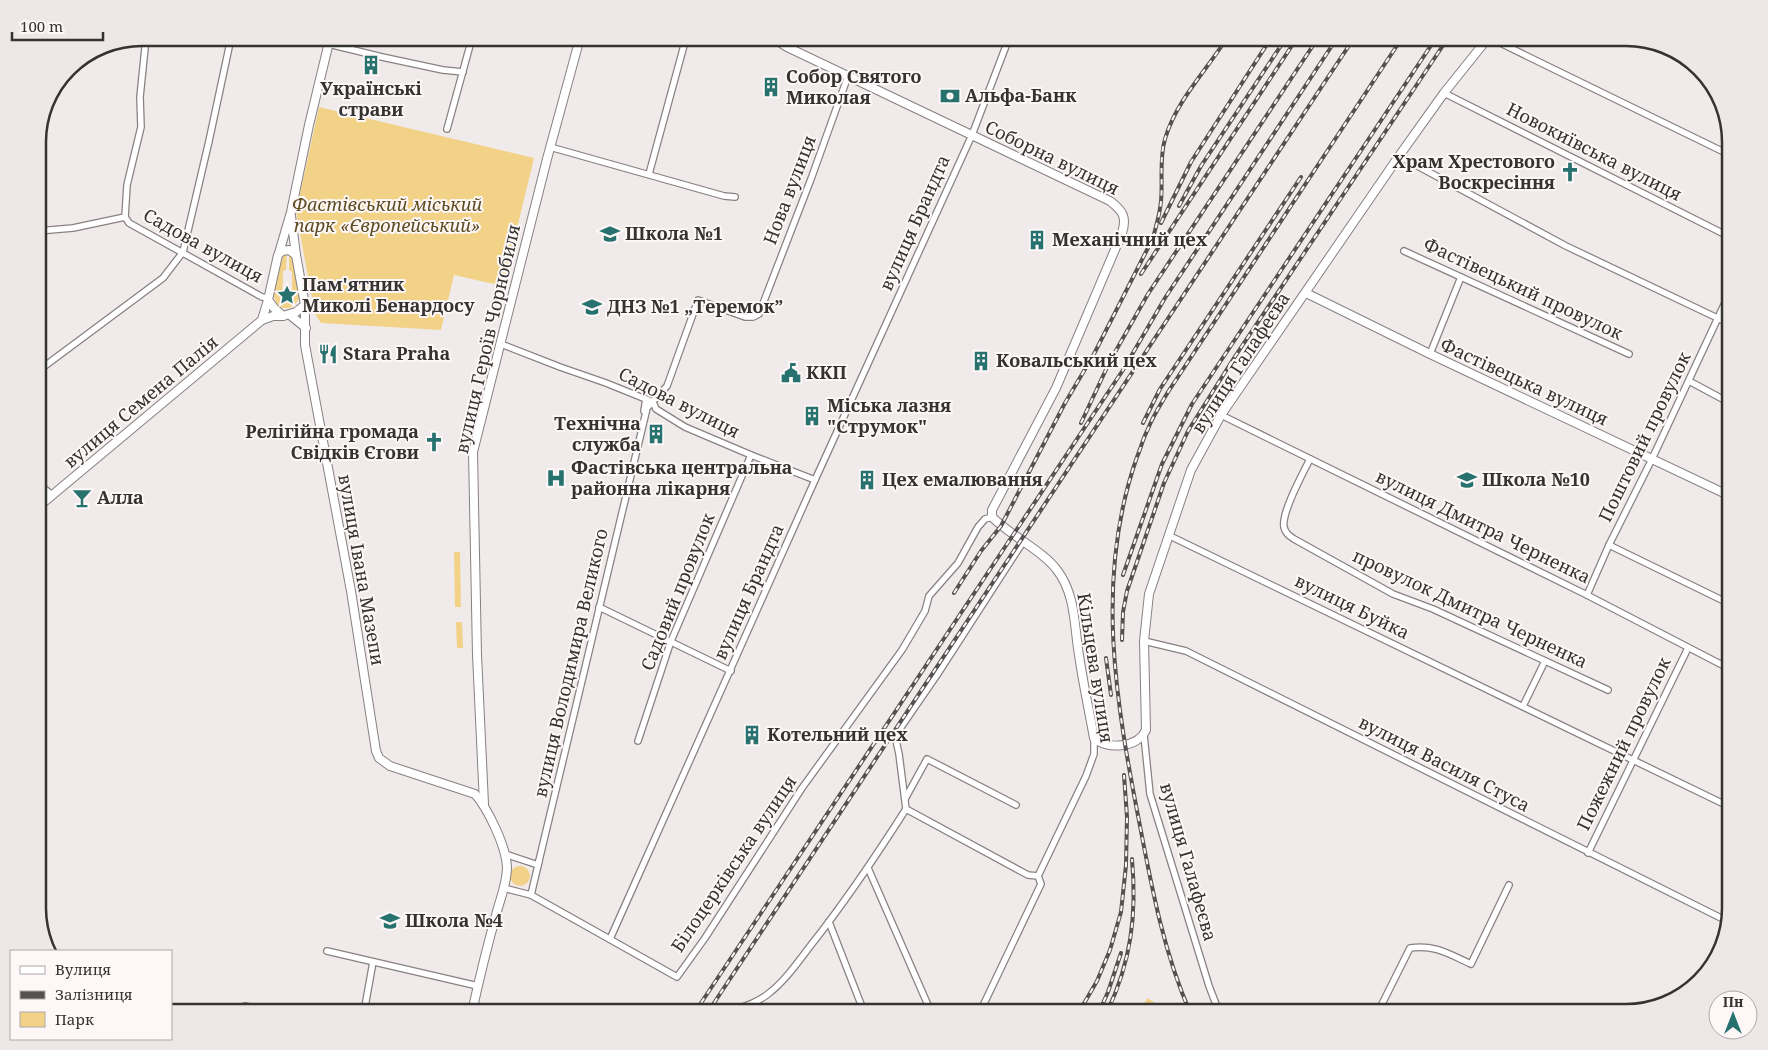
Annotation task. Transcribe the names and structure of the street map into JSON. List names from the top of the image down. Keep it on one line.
{"streets":{"main road":["Соборна вулиця","вулиця Героїв Чорнобиля","вулиця Галафеєва","Фастівецька вулиця","вулиця Семена Палія","вулиця Івана Мазепи","Кільцева вулиця"],"street":["Новокиївська вулиця","Нова вулиця","вулиця Брандта","Садова вулиця","Фастівецький провулок","Поштовий провулок","вулиця Дмитра Черненка","Садовий провулок","вулиця Буйка","провулок Дмитра Черненка","вулиця Володимира Великого","Пожежний провулок","вулиця Василя Стуса","Білоцерківська вулиця"]},"crossings":[["Новокиївська вулиця","вулиця Галафеєва"],["Соборна вулиця","Нова вулиця"],["Соборна вулиця","вулиця Брандта"],["Соборна вулиця","Кільцева вулиця"],["Соборна вулиця","Білоцерківська вулиця"],["Нова вулиця","вулиця Володимира Великого"],["вулиця Брандта","Садова вулиця"],["вулиця Брандта","Білоцерківська вулиця"],["Садова вулиця","вулиця Героїв Чорнобиля"],["Садова вулиця","Садовий провулок"],["Садова вулиця","вулиця Володимира Великого"],["вулиця Героїв Чорнобиля","вулиця Івана Мазепи"],["вулиця Галафеєва","Фастівецька вулиця"],["вулиця Галафеєва","вулиця Дмитра Черненка"],["вулиця Галафеєва","вулиця Буйка"],["вулиця Галафеєва","вулиця Василя Стуса"],["Фастівецька вулиця","Поштовий провулок"],["Поштовий провулок","вулиця Дмитра Черненка"],["вулиця Дмитра Черненка","провулок Дмитра Черненка"],["вулиця Дмитра Черненка","Пожежний провулок"],["вулиця Буйка","Пожежний провулок"],["вулиця Володимира Великого","Білоцерківська вулиця"],["Кільцева вулиця","Білоцерківська вулиця"],["Пожежний провулок","вулиця Василя Стуса"]],"parks":["Фастівський міський парк «Європейський»"],"places":{"building":["Українські страви","Собор Святого Миколая","Механічний цех","Ковальський цех","Міська лазня \"Струмок\"","Технічна служба","Цех емалювання","Котельний цех"],"bank":["Альфа-Банк"],"church":["Храм Хрестового Воскресіння","Релігійна громада Свідків Єгови"],"school or university":["Школа №1","ДНЗ №1 „Теремок”","Школа №10","Школа №4"],"place":["Пам'ятник Миколі Бенардосу"],"restaurant":["Stara Praha"],"public building":["ККП"],"hospital":["Фастівська центральна районна лікарня"],"bar":["Алла"]},"legend":["Вулиця","Залізниця","Парк"],"scale_bar":"100 m","north":"top"}
